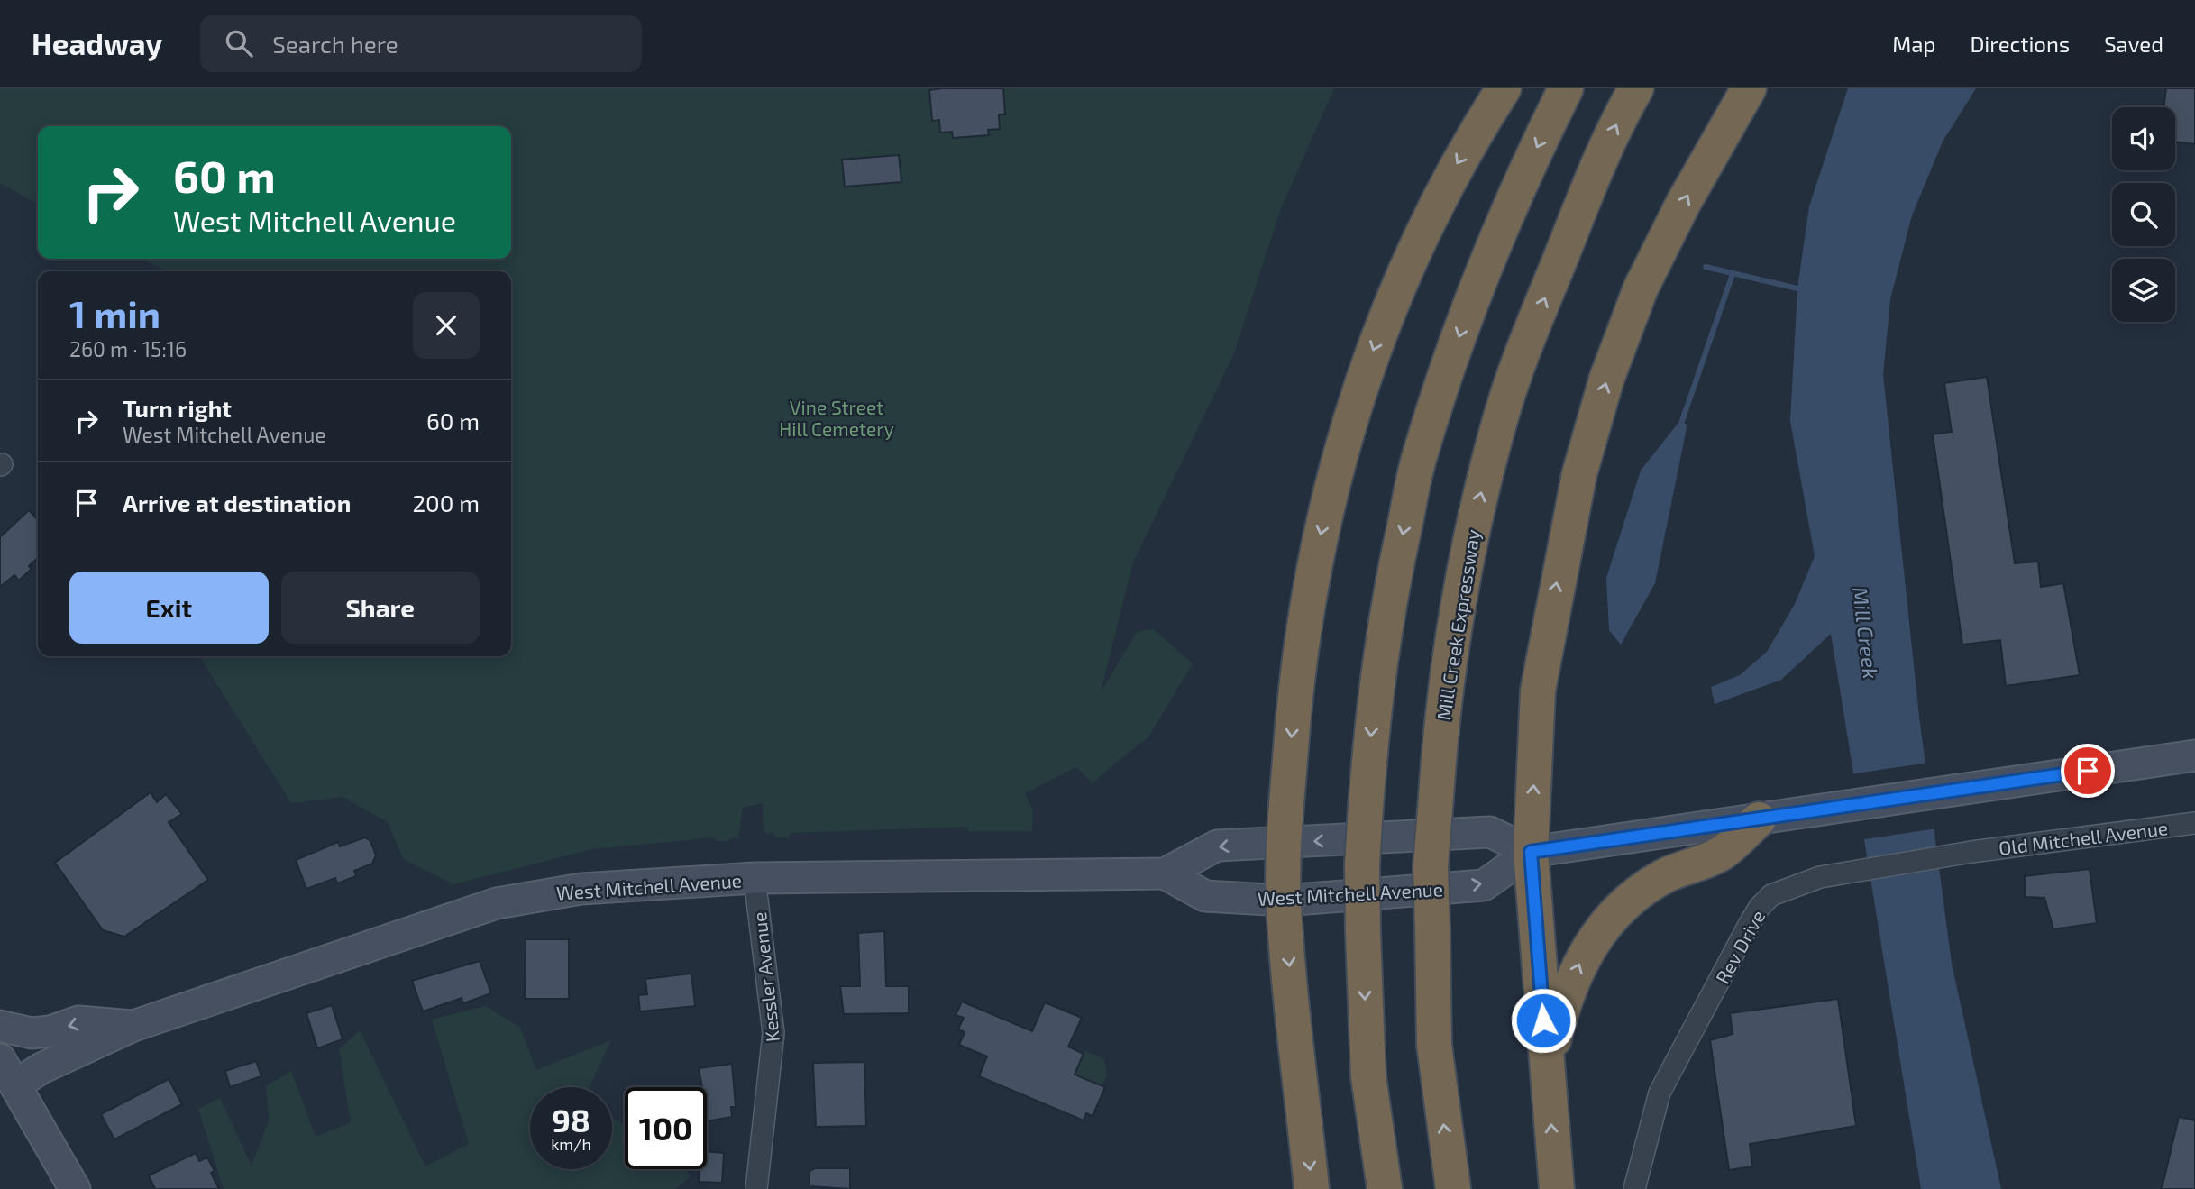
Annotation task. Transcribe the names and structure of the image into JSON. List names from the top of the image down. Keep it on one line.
{"streets":{"highway":["Mill Creek Expressway"],"main road":["West Mitchell Avenue"],"street":["Old Mitchell Avenue","Rev Drive","Kessler Avenue"]},"crossings":[["Old Mitchell Avenue","Rev Drive"],["West Mitchell Avenue","Kessler Avenue"]],"water":["Mill Creek"],"parks":["Vine Street Hill Cemetery"],"page":{"header":"Headway","search":"Search here","nav":["Map","Directions","Saved"],"turn":["60 m","West Mitchell Avenue"],"heading":["1 min","260 m · 15:16"],"list":[{"name":"Turn right","note":"West Mitchell Avenue","value":"60 m"},{"name":"Arrive at destination","value":"200 m"}],"buttons":["Exit","Share"],"speed":"98 km/h","limit":"100"}}
